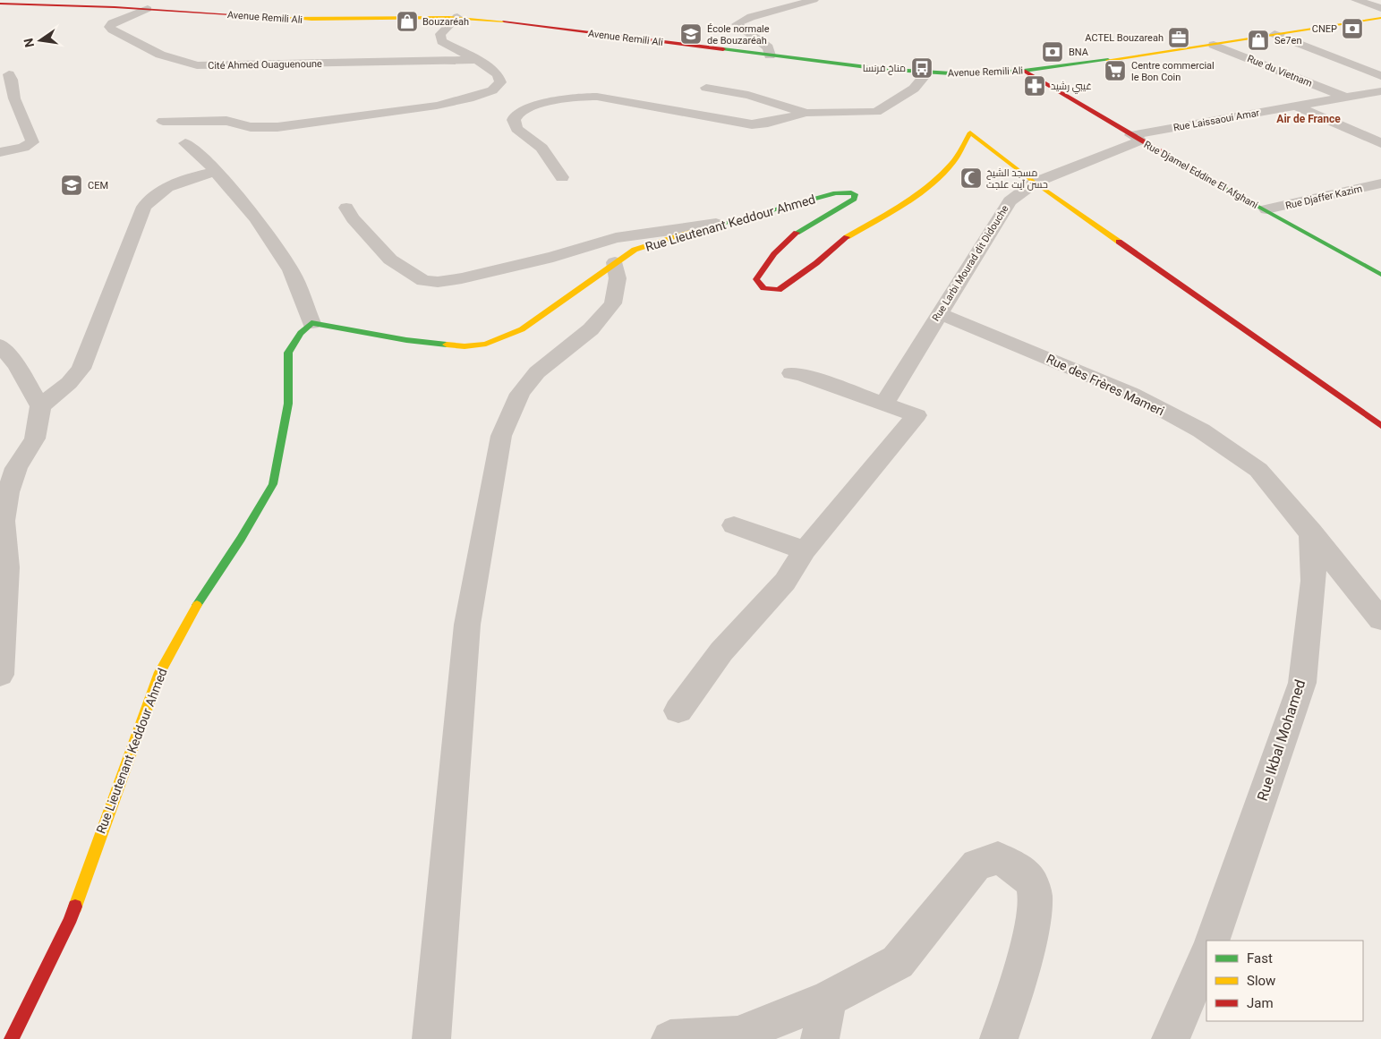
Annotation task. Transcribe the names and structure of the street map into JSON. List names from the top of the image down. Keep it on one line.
{"streets":{"main road":["Avenue Remili Ali","Rue Djamel Eddine El Afghani","Rue Lieutenant Keddour Ahmed"],"street":["Cité Ahmed Ouaguenoune","Rue du Vietnam","Rue Laissaoui Amar","Rue Djaffer Kazim","Rue Larbi Mourad dit Didouche","Rue des Frères Mameri","Rue Ikbal Mohamed"]},"crossings":[["Avenue Remili Ali","Cité Ahmed Ouaguenoune"],["Avenue Remili Ali","Rue du Vietnam"],["Avenue Remili Ali","Rue Djamel Eddine El Afghani"],["Rue du Vietnam","Rue Laissaoui Amar"],["Rue Laissaoui Amar","Rue Djamel Eddine El Afghani"],["Rue Laissaoui Amar","Rue Larbi Mourad dit Didouche"],["Rue Djamel Eddine El Afghani","Rue Djaffer Kazim"],["Rue Djamel Eddine El Afghani","Rue Larbi Mourad dit Didouche"],["Rue Lieutenant Keddour Ahmed","Rue Larbi Mourad dit Didouche"],["Rue Larbi Mourad dit Didouche","Rue des Frères Mameri"],["Rue des Frères Mameri","Rue Ikbal Mohamed"]],"districts":["Air de France"],"places":{"shop":["Bouzaréah","Se7en"],"bank":["CNEP","BNA"],"school or university":["École normale de Bouzaréah","CEM"],"office":["ACTEL Bouzareah"],"bus stop":["مناخ فرنسا"],"supermarket":["Centre commercial le Bon Coin"],"pharmacy":["غيبي رشيد"],"mosque":["مسجد الشيخ حسن آيت علجت"]},"legend":["Fast","Slow","Jam"],"north":"left"}
